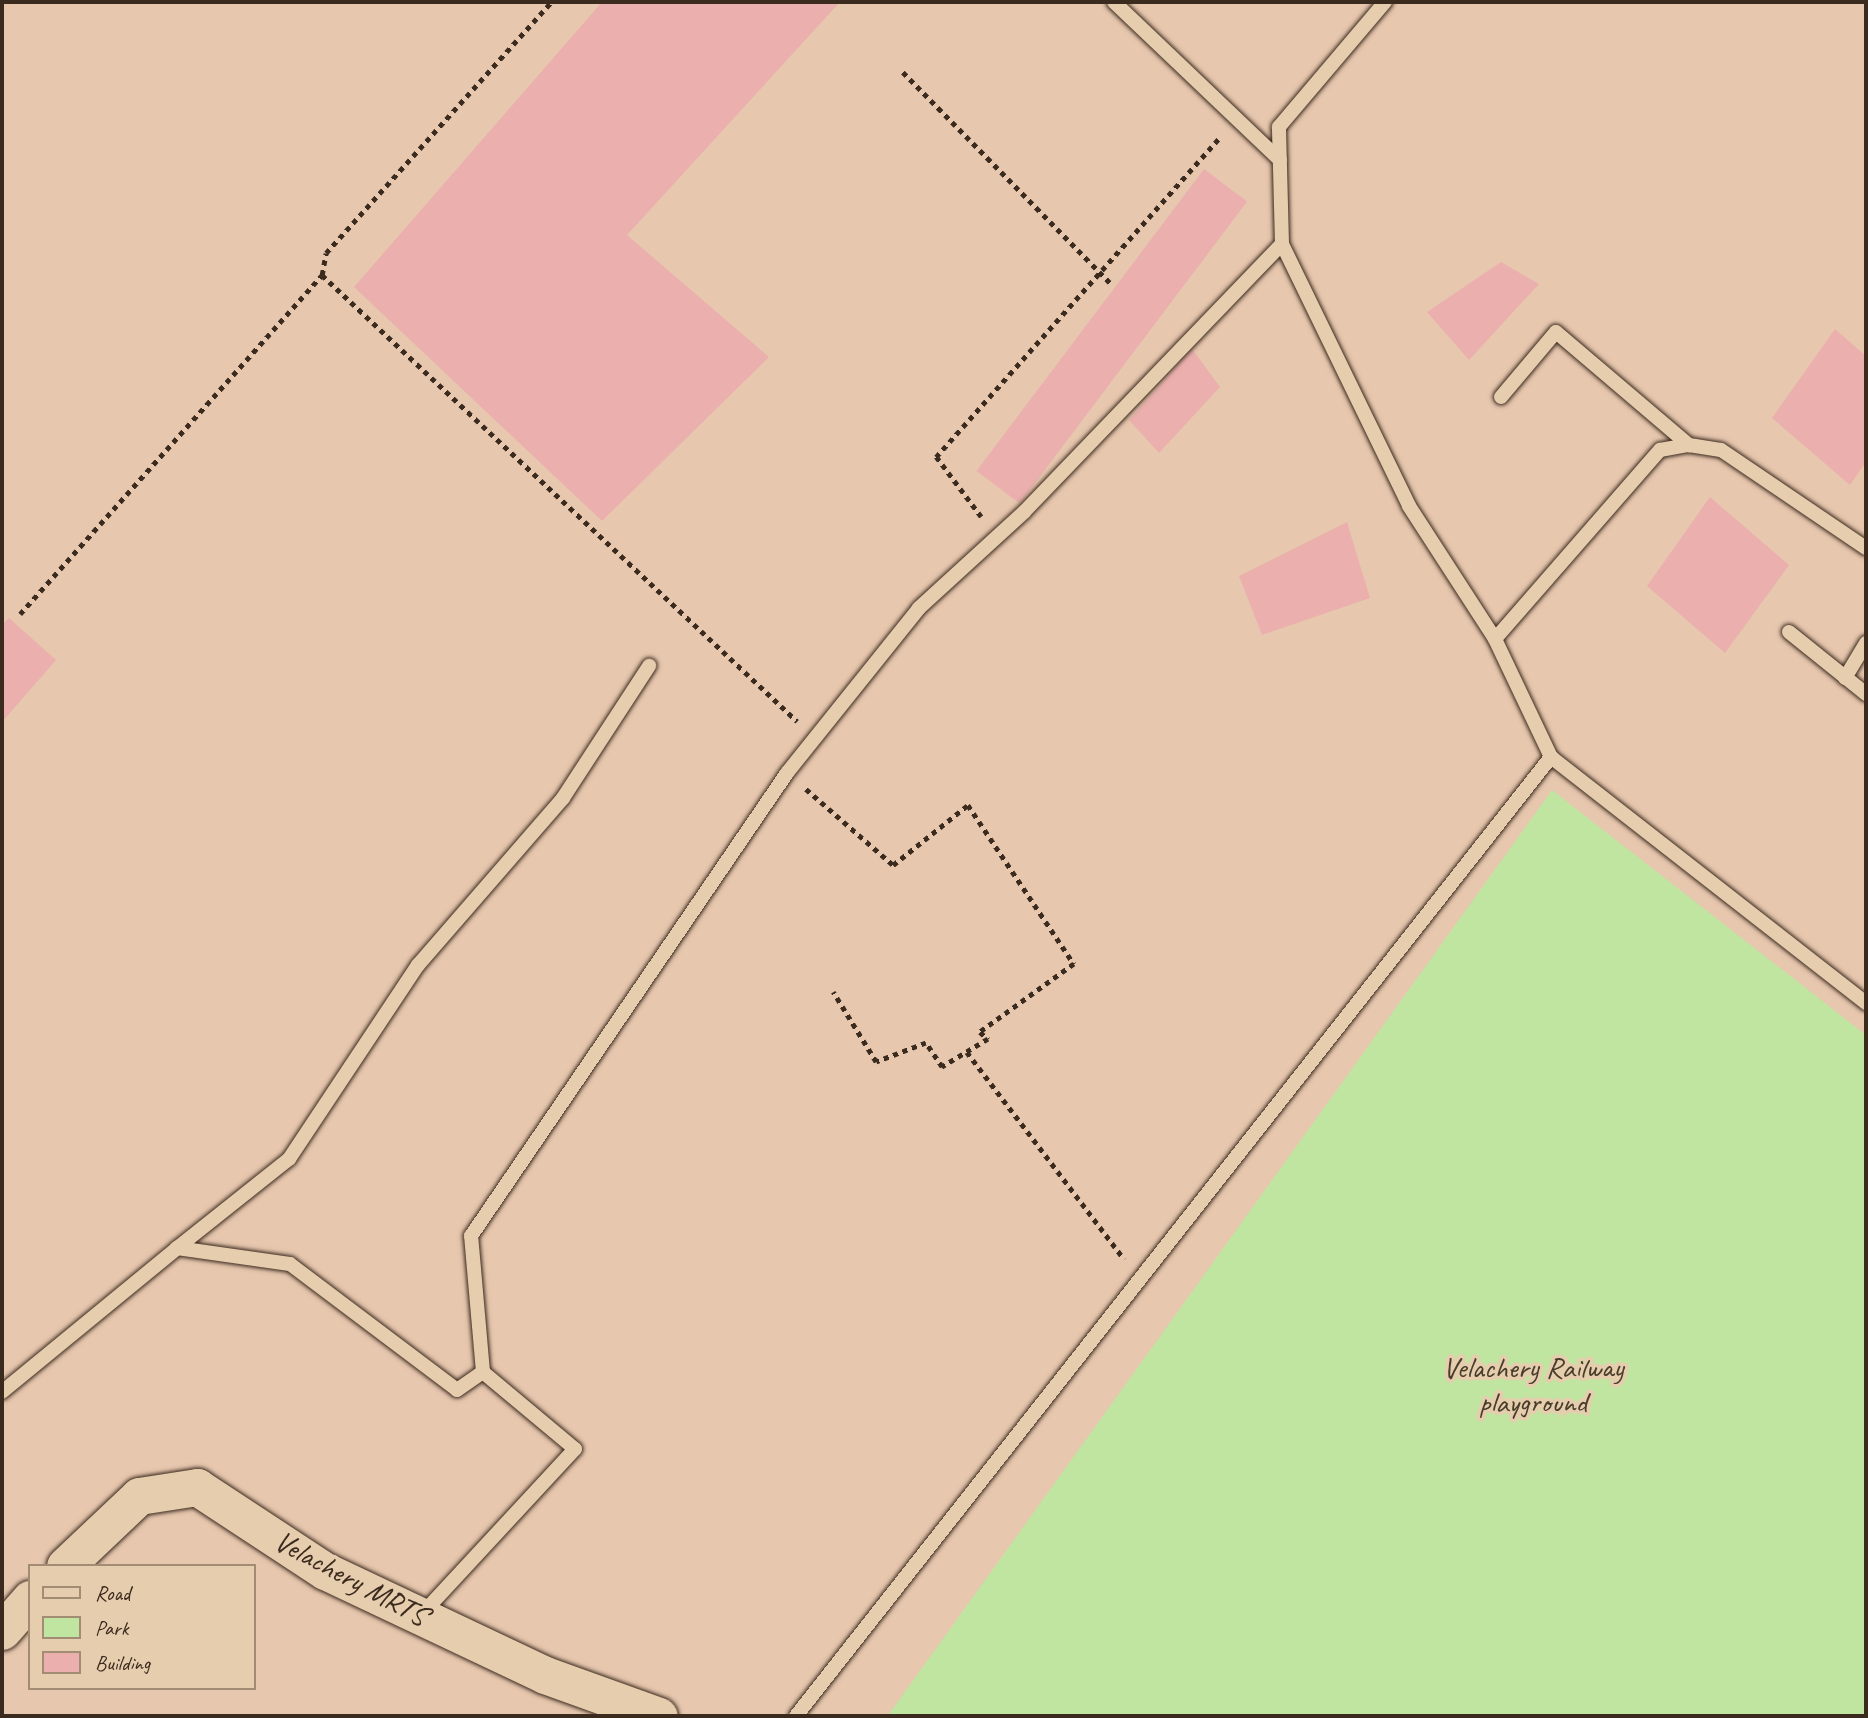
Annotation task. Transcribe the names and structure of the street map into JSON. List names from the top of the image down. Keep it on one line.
{"streets":{"street":["Velachery MRTS"]},"parks":["Velachery Railway playground"],"legend":["Road","Park","Building"]}
